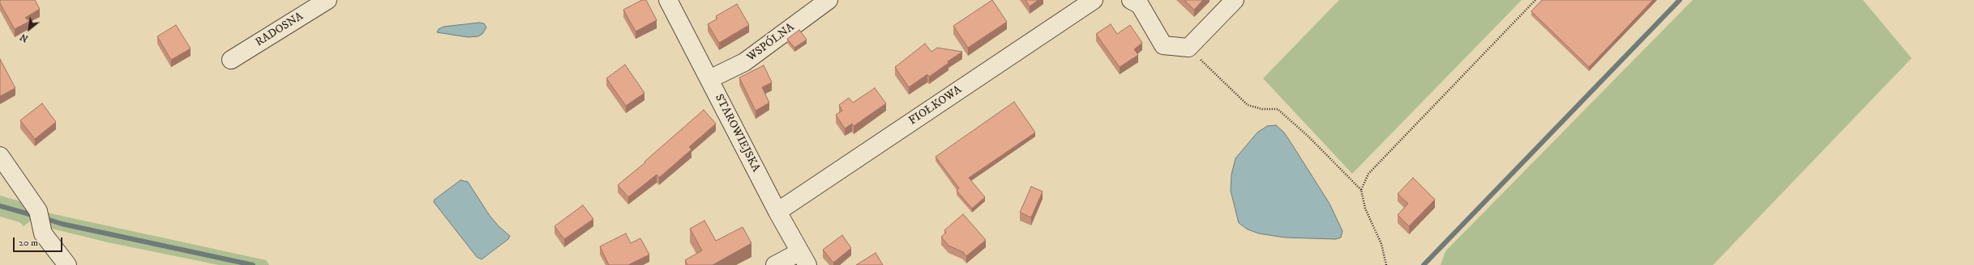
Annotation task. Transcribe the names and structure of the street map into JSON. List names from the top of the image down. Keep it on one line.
{"streets":{"street":["RADOSNA","WSPÓLNA","FIOŁKOWA","STAROWIEJSKA"]},"crossings":[["WSPÓLNA","STAROWIEJSKA"],["FIOŁKOWA","STAROWIEJSKA"]],"scale_bar":"20 m","north":"bottom left"}
